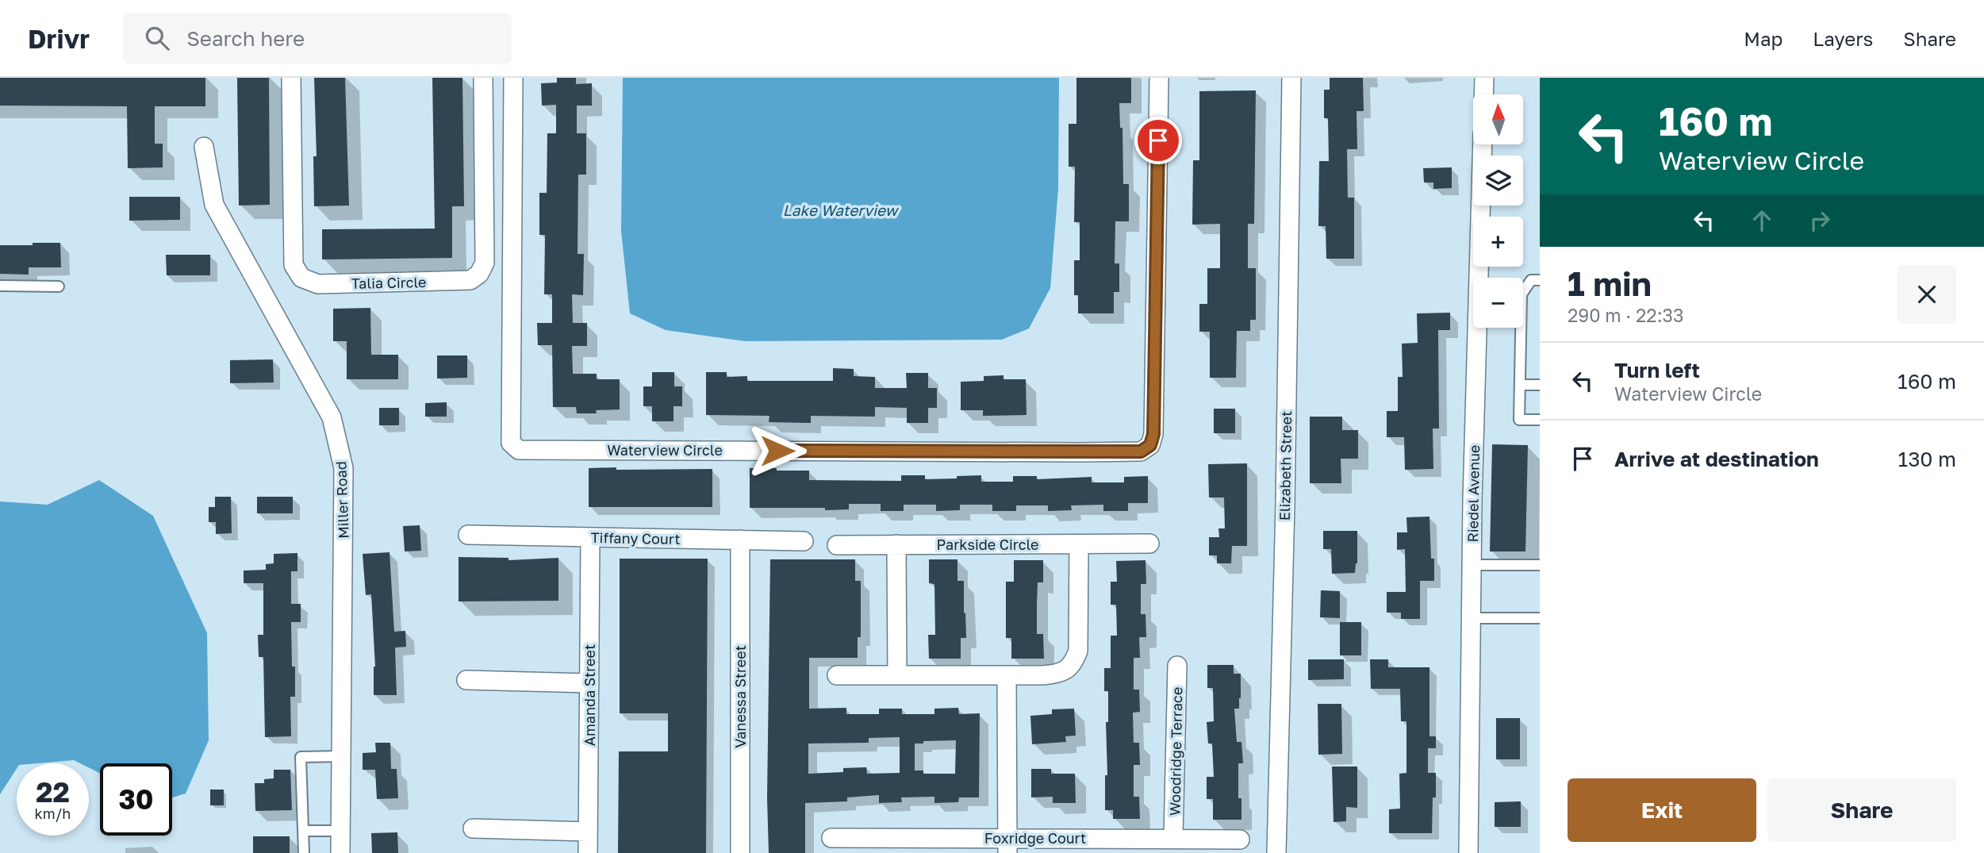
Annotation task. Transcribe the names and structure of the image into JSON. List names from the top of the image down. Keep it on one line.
{"streets":{"street":["Talia Circle","Waterview Circle","Elizabeth Street","Riedel Avenue","Miller Road","Tiffany Court","Parkside Circle","Amanda Street","Vanessa Street","Woodridge Terrace","Foxridge Court"]},"crossings":[["Tiffany Court","Amanda Street"],["Tiffany Court","Vanessa Street"],["Woodridge Terrace","Foxridge Court"]],"water":["Lake Waterview"],"north":"top","page":{"header":"Drivr","search":"Search here","nav":["Map","Layers","Share"],"turn":["160 m","Waterview Circle"],"map_buttons":["+","−"],"heading":["1 min","290 m · 22:33"],"list":[{"name":"Turn left","note":"Waterview Circle","value":"160 m"},{"name":"Arrive at destination","value":"130 m"}],"speed":"22 km/h","limit":"30","buttons":["Exit","Share"]}}
